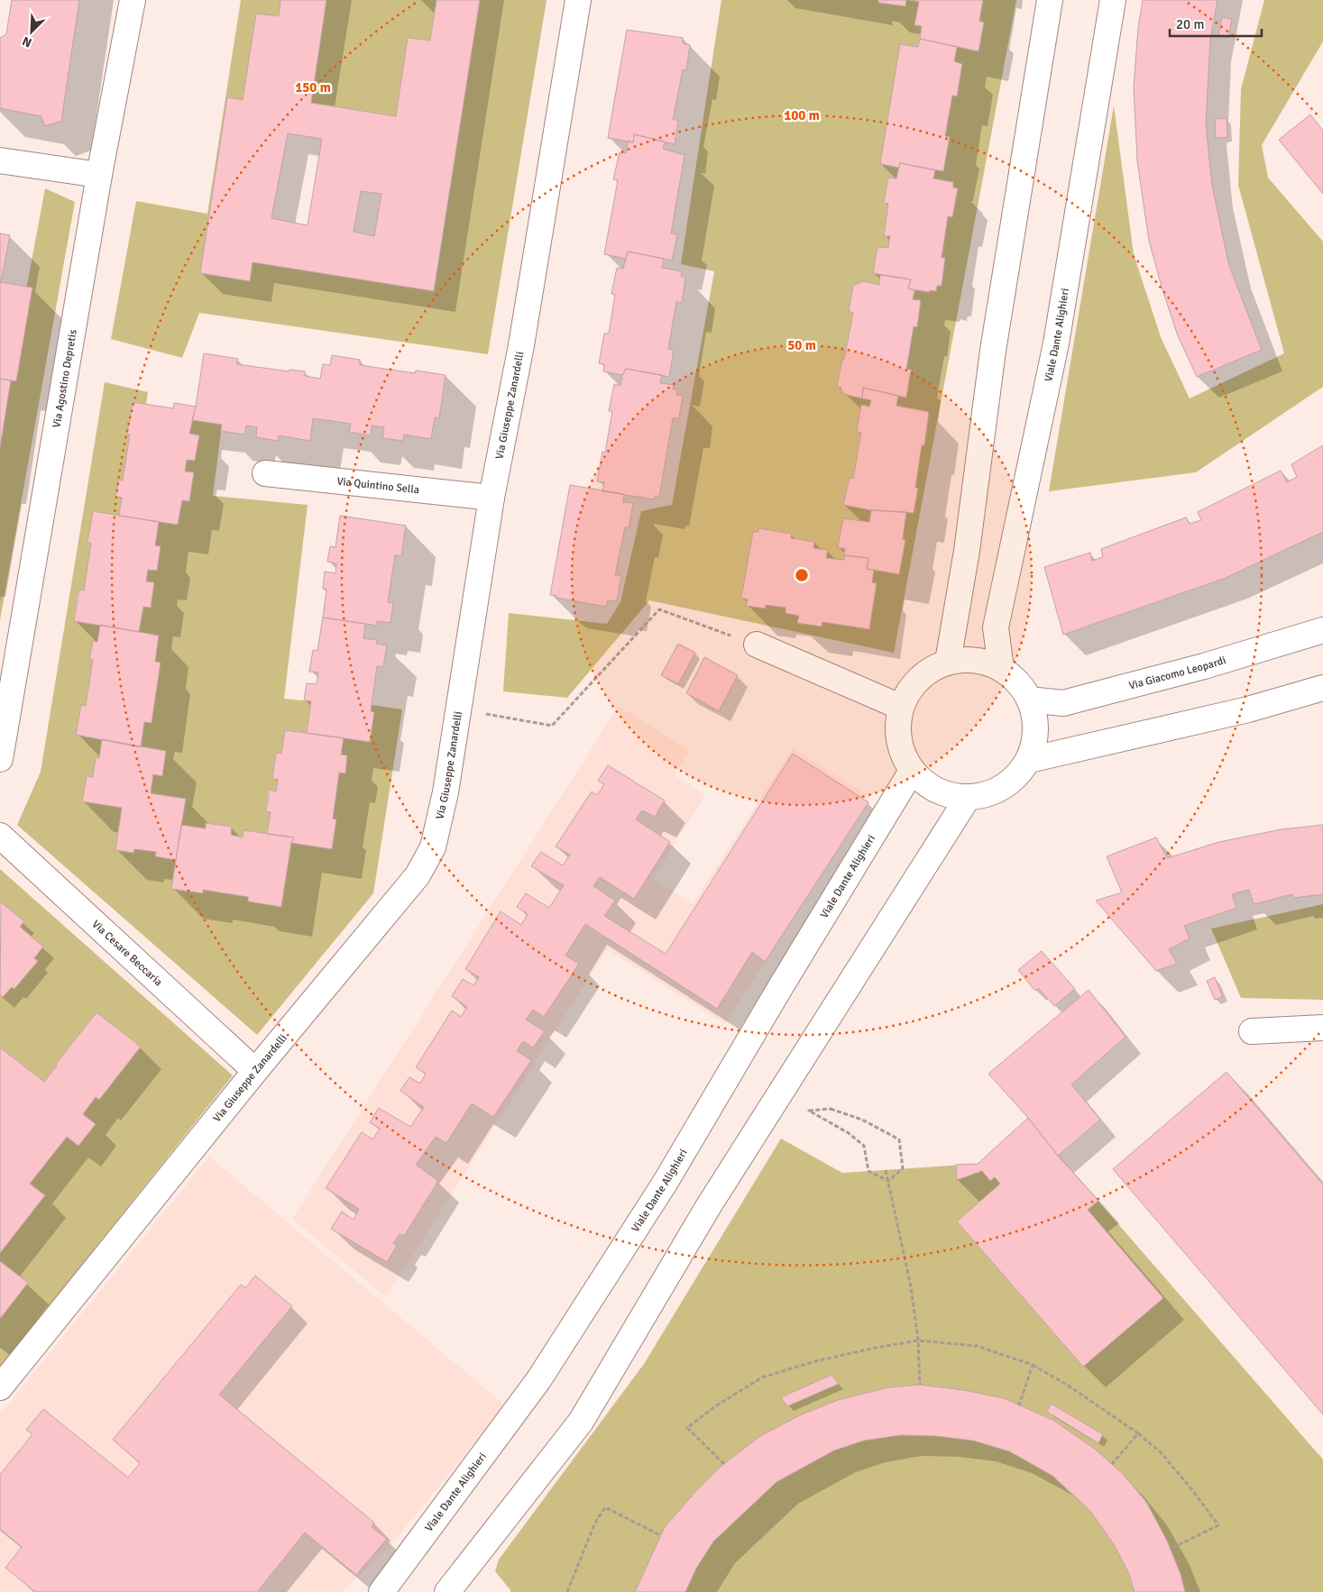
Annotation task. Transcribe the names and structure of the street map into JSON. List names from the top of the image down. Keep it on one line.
{"streets":{"street":["Viale Dante Alighieri","Via Agostino Depretis","Via Giuseppe Zanardelli","Via Quintino Sella","Via Giacomo Leopardi","Via Cesare Beccaria"]},"crossings":[["Viale Dante Alighieri","Via Giacomo Leopardi"],["Via Giuseppe Zanardelli","Via Quintino Sella"],["Via Giuseppe Zanardelli","Via Cesare Beccaria"]],"scale_bar":"20 m","north":"bottom left","rings":["150 m","100 m","50 m"]}
